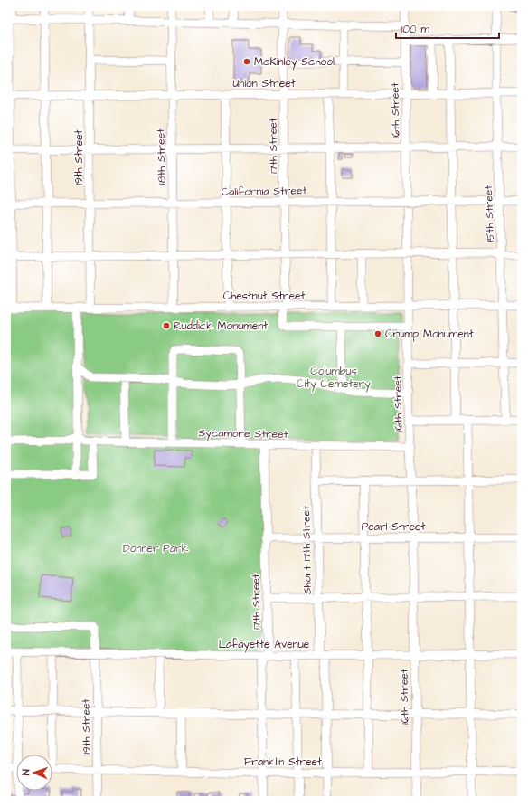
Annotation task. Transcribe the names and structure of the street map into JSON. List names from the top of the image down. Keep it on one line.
{"streets":{"street":["Union Street","16th Street","17th Street","18th Street","19th Street","California Street","15th Street","Chestnut Street","Sycamore Street","Pearl Street","Short 17th Street","Lafayette Avenue","Franklin Street"]},"crossings":[["Union Street","16th Street"],["Union Street","17th Street"],["Union Street","18th Street"],["Union Street","19th Street"],["Union Street","15th Street"],["16th Street","California Street"],["16th Street","Chestnut Street"],["16th Street","Sycamore Street"],["16th Street","Pearl Street"],["16th Street","Lafayette Avenue"],["16th Street","Franklin Street"],["17th Street","California Street"],["17th Street","Chestnut Street"],["17th Street","Sycamore Street"],["17th Street","Pearl Street"],["17th Street","Lafayette Avenue"],["17th Street","Franklin Street"],["18th Street","California Street"],["18th Street","Chestnut Street"],["19th Street","California Street"],["19th Street","Chestnut Street"],["19th Street","Lafayette Avenue"],["19th Street","Franklin Street"],["California Street","15th Street"],["15th Street","Chestnut Street"],["Sycamore Street","Short 17th Street"],["Pearl Street","Short 17th Street"],["Short 17th Street","Lafayette Avenue"],["Short 17th Street","Franklin Street"]],"parks":["Columbus City Cemetery","Donner Park"],"places":["McKinley School","Ruddick Monument","Crump Monument"],"scale_bar":"100 m","north":"left"}
